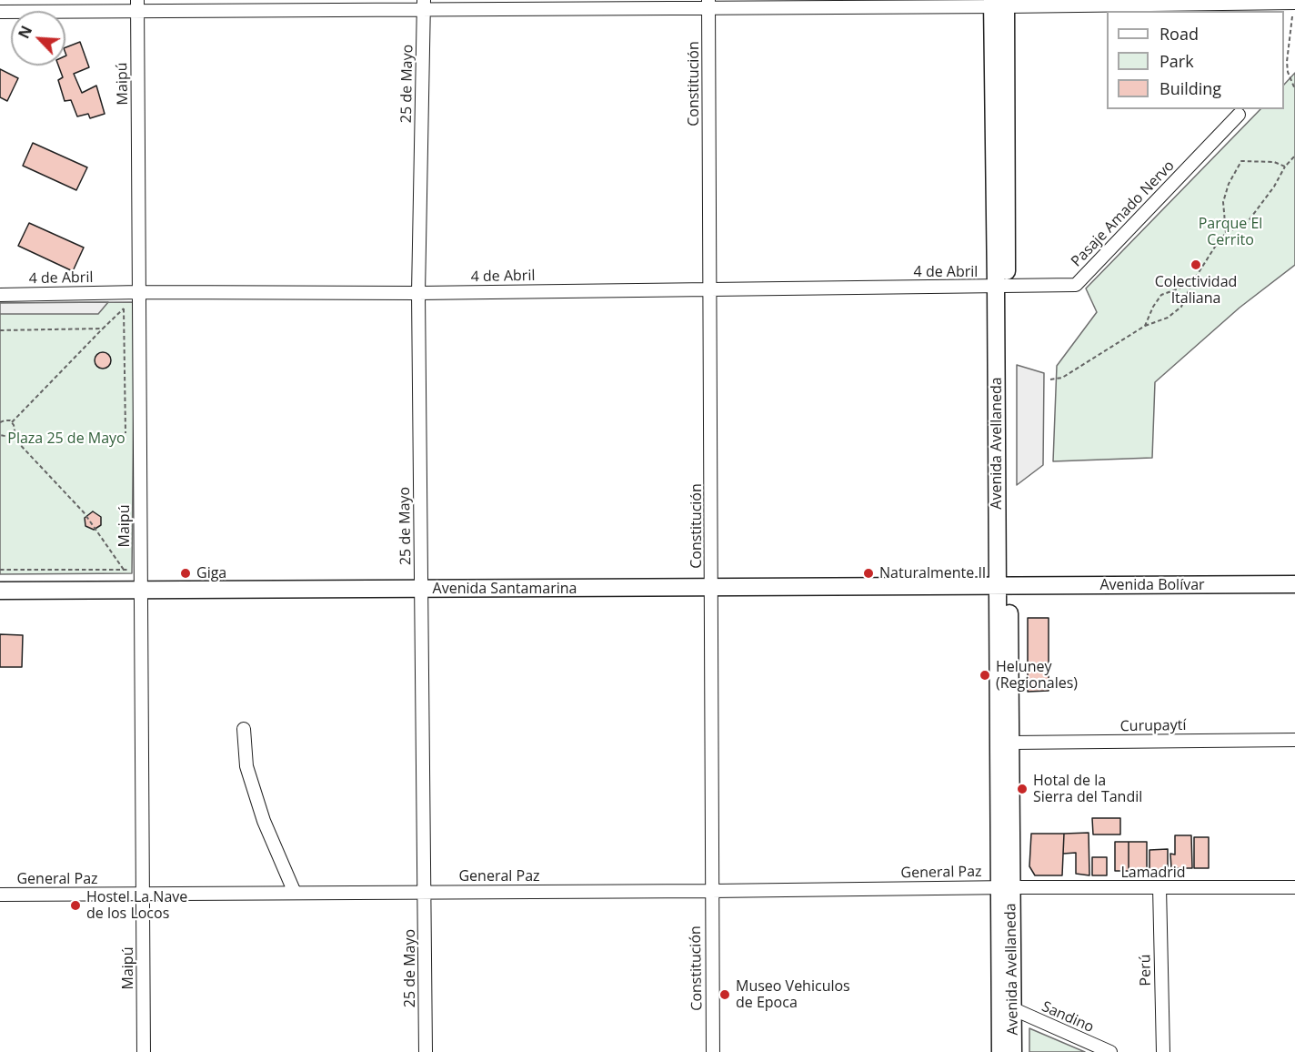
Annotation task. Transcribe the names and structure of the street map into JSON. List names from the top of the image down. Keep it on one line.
{"streets":{"main road":["Avenida Avellaneda","Avenida Bolívar","Avenida Santamarina"],"street":["Maipú","25 de Mayo","Constitución","Pasaje Amado Nervo","4 de Abril","Curupaytí","General Paz","Lamadrid","Perú","Sandino"]},"crossings":[["Maipú","4 de Abril"],["Maipú","Avenida Santamarina"],["Maipú","General Paz"],["25 de Mayo","4 de Abril"],["25 de Mayo","Avenida Santamarina"],["25 de Mayo","General Paz"],["Constitución","4 de Abril"],["Constitución","Avenida Santamarina"],["Constitución","General Paz"],["Pasaje Amado Nervo","4 de Abril"],["Pasaje Amado Nervo","Avenida Avellaneda"],["4 de Abril","Avenida Avellaneda"],["Avenida Avellaneda","Avenida Bolívar"],["Avenida Avellaneda","Avenida Santamarina"],["Avenida Avellaneda","Curupaytí"],["Avenida Avellaneda","General Paz"],["Avenida Avellaneda","Lamadrid"],["Avenida Avellaneda","Sandino"],["Avenida Bolívar","Avenida Santamarina"],["General Paz","Lamadrid"],["Lamadrid","Perú"]],"parks":["Parque El Cerrito","Plaza 25 de Mayo"],"places":["Colectividad Italiana","Giga","Naturalmente II","Heluney (Regionales)","Hotal de la Sierra del Tandil","Hostel La Nave de los Locos","Museo Vehiculos de Epoca"],"legend":["Road","Park","Building"],"north":"top left"}
